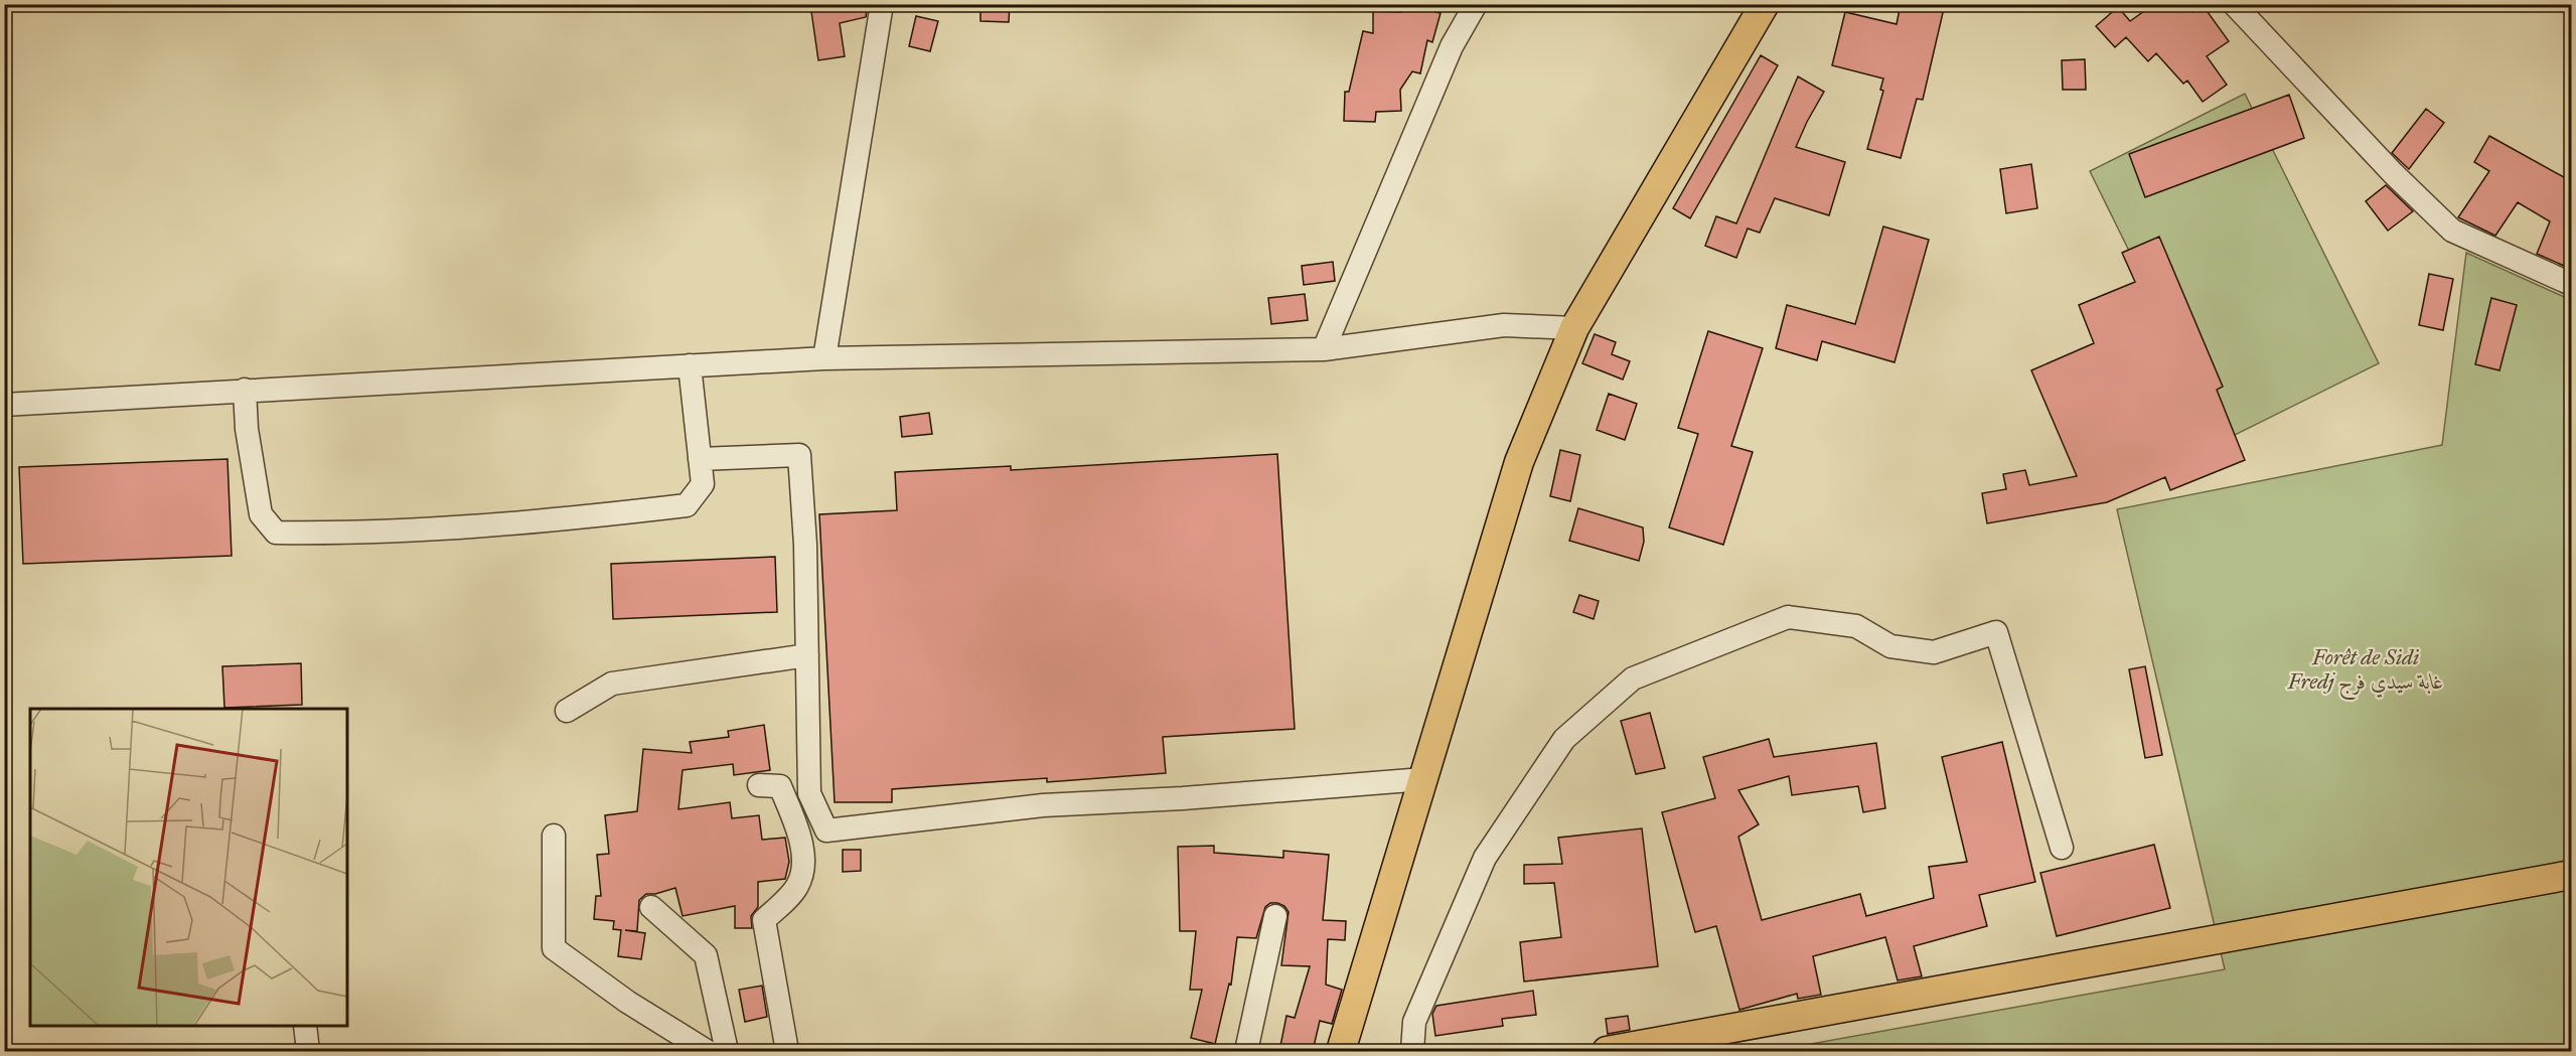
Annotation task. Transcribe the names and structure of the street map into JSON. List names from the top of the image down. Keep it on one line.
{"parks":["Forêt de Sidi Fredj غابة سيدي فرج"]}
